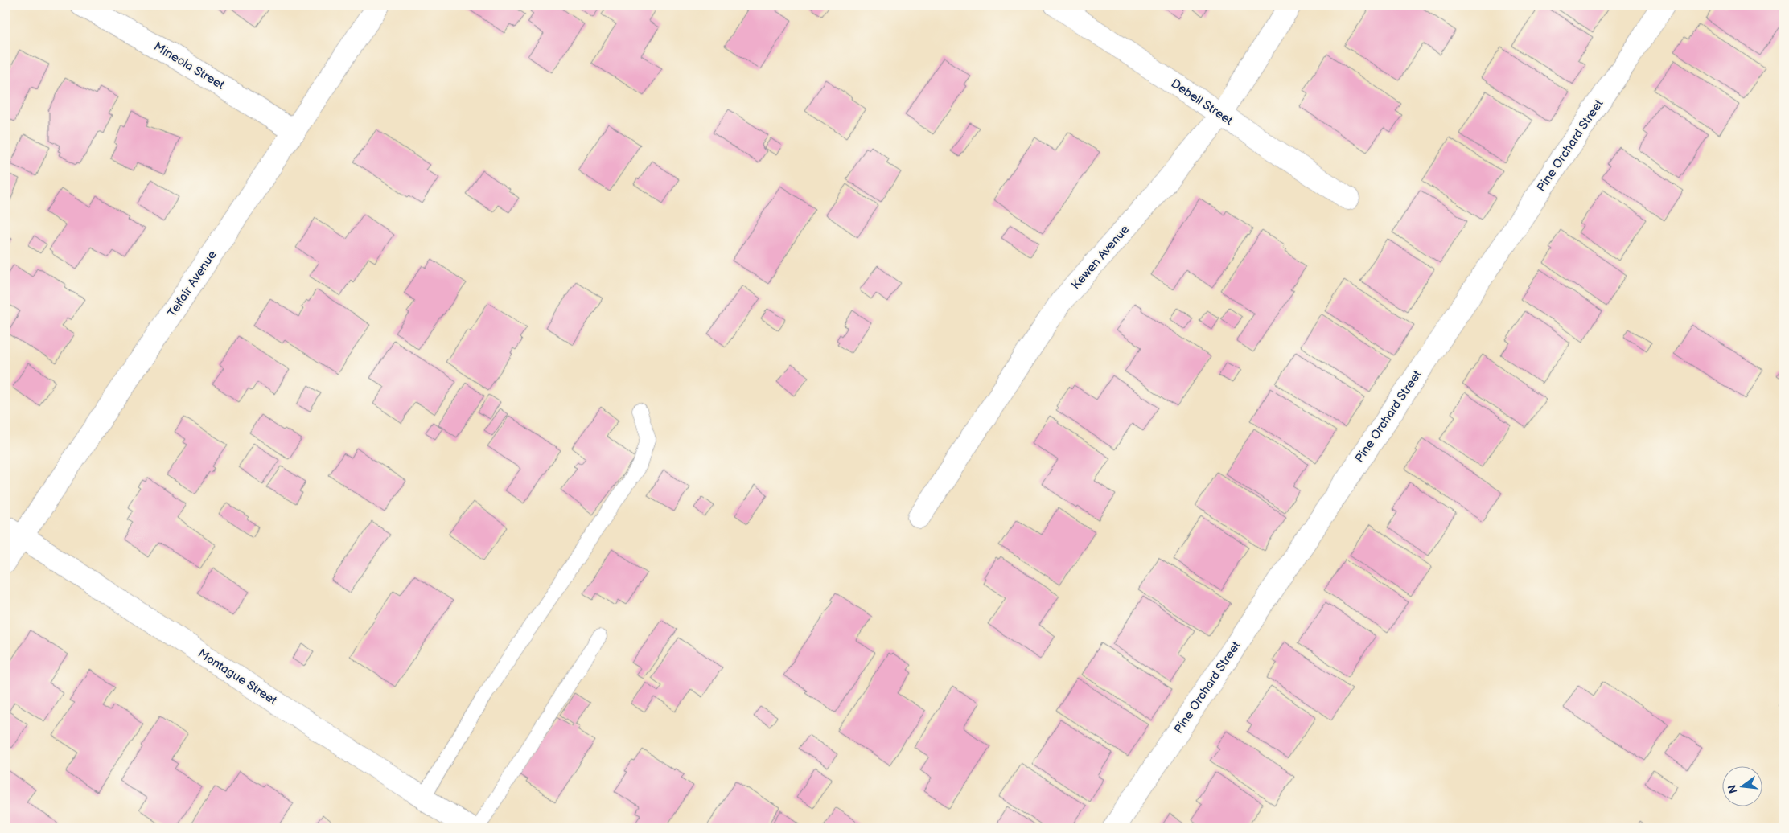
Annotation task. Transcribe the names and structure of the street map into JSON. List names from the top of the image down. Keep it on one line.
{"streets":{"street":["Mineola Street","Debell Street","Pine Orchard Street","Kewen Avenue","Telfair Avenue","Montague Street"]},"crossings":[["Mineola Street","Telfair Avenue"],["Debell Street","Kewen Avenue"],["Telfair Avenue","Montague Street"]],"north":"left"}
